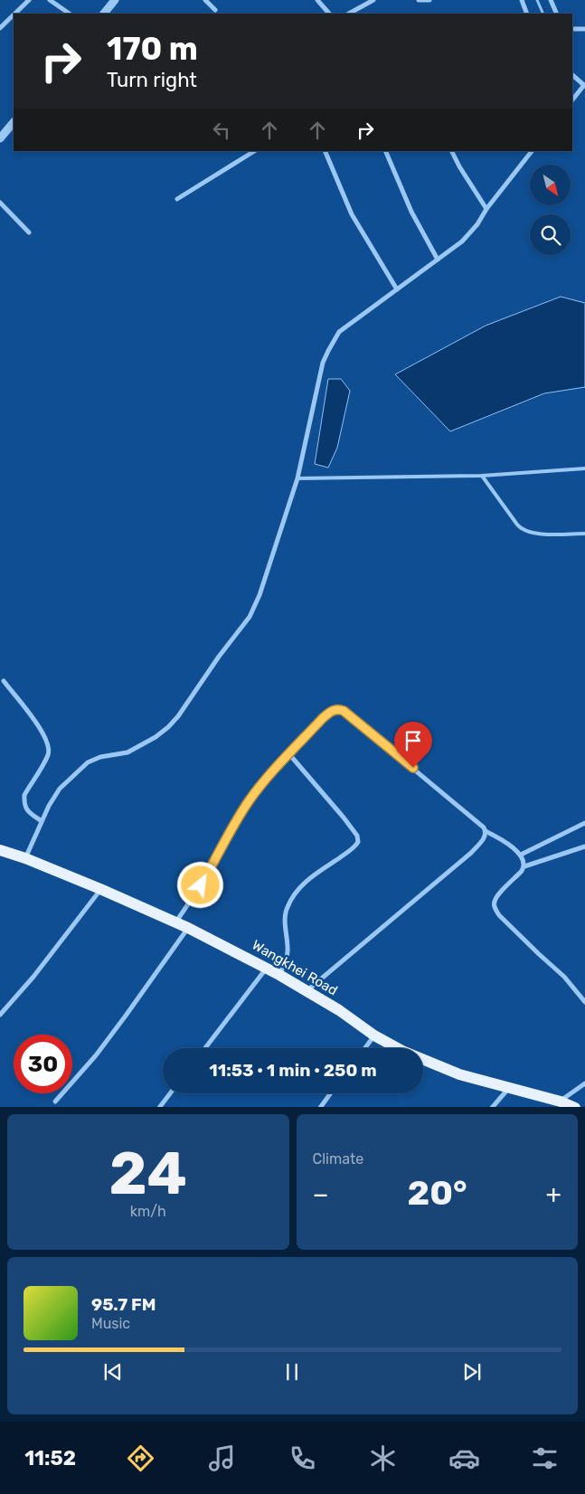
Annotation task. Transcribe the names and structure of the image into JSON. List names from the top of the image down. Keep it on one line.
{"streets":{"main road":["Wangkhei Road"]},"north":"bottom right","page":{"turn":["170 m","Turn right"],"limit":"30","trip":"11:53 · 1 min · 250 m","tile":[["24","km/h"],"Climate"],"heat":["−","20°","+"],"song":["95.7 FM","Music"],"tabs":"11:52"}}
